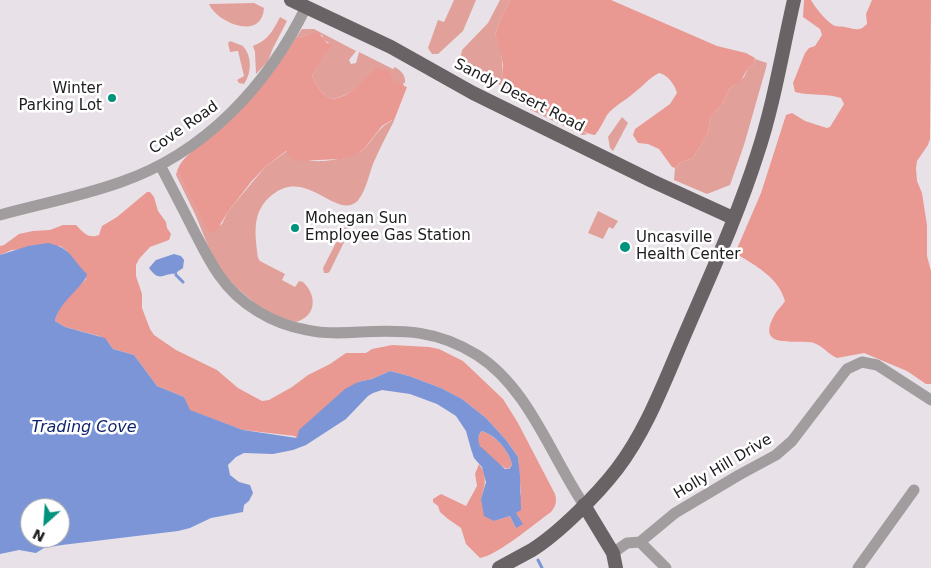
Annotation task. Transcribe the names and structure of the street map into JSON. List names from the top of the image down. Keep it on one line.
{"streets":{"main road":["Sandy Desert Road"],"street":["Cove Road","Holly Hill Drive"]},"crossings":[["Sandy Desert Road","Cove Road"]],"water":["Trading Cove"],"places":["Winter Parking Lot","Mohegan Sun Employee Gas Station","Uncasville Health Center"],"north":"bottom left"}
